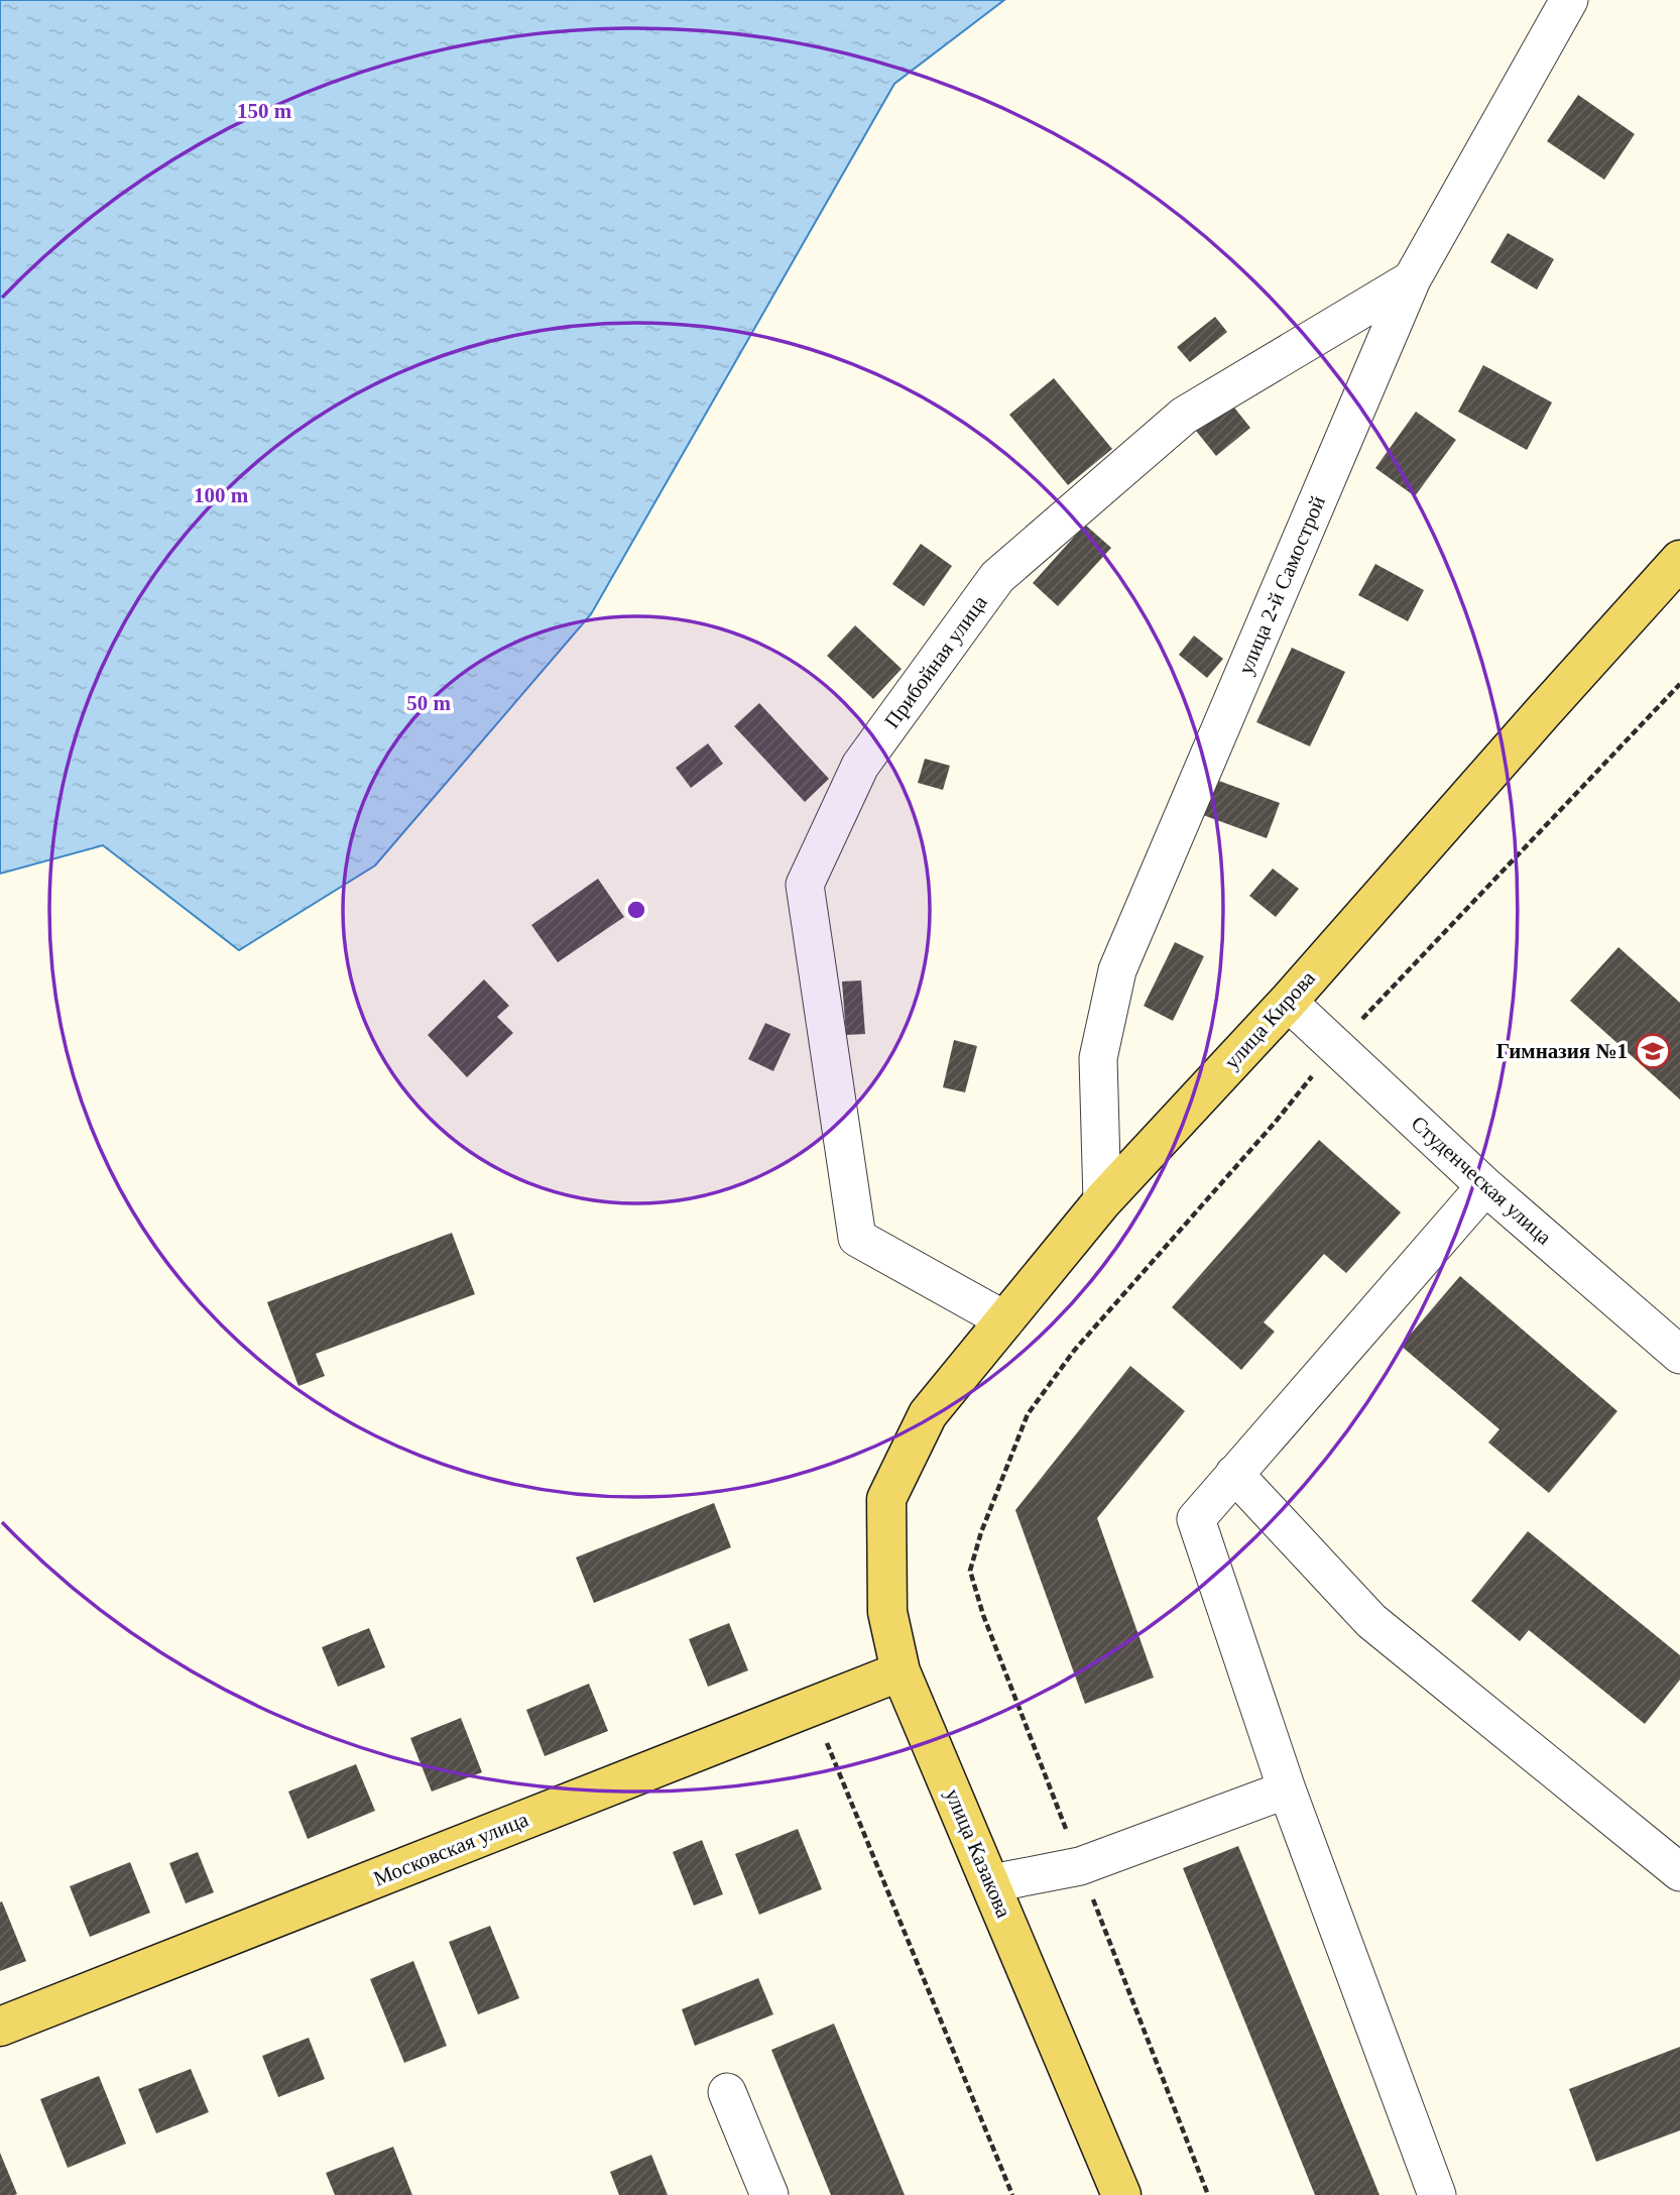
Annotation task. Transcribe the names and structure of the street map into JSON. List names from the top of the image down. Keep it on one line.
{"streets":{"main road":["улица Кирова","Московская улица","улица Казакова"],"street":["улица 2-й Самострой","Прибойная улица","Студенческая улица"]},"crossings":[["улица 2-й Самострой","Прибойная улица"],["улица 2-й Самострой","улица Кирова"],["Прибойная улица","улица Кирова"],["улица Кирова","Студенческая улица"],["улица Кирова","улица Казакова"],["Московская улица","улица Казакова"]],"places":{"school or university":["Гимназия №1"]},"rings":["150 m","100 m","50 m"]}
